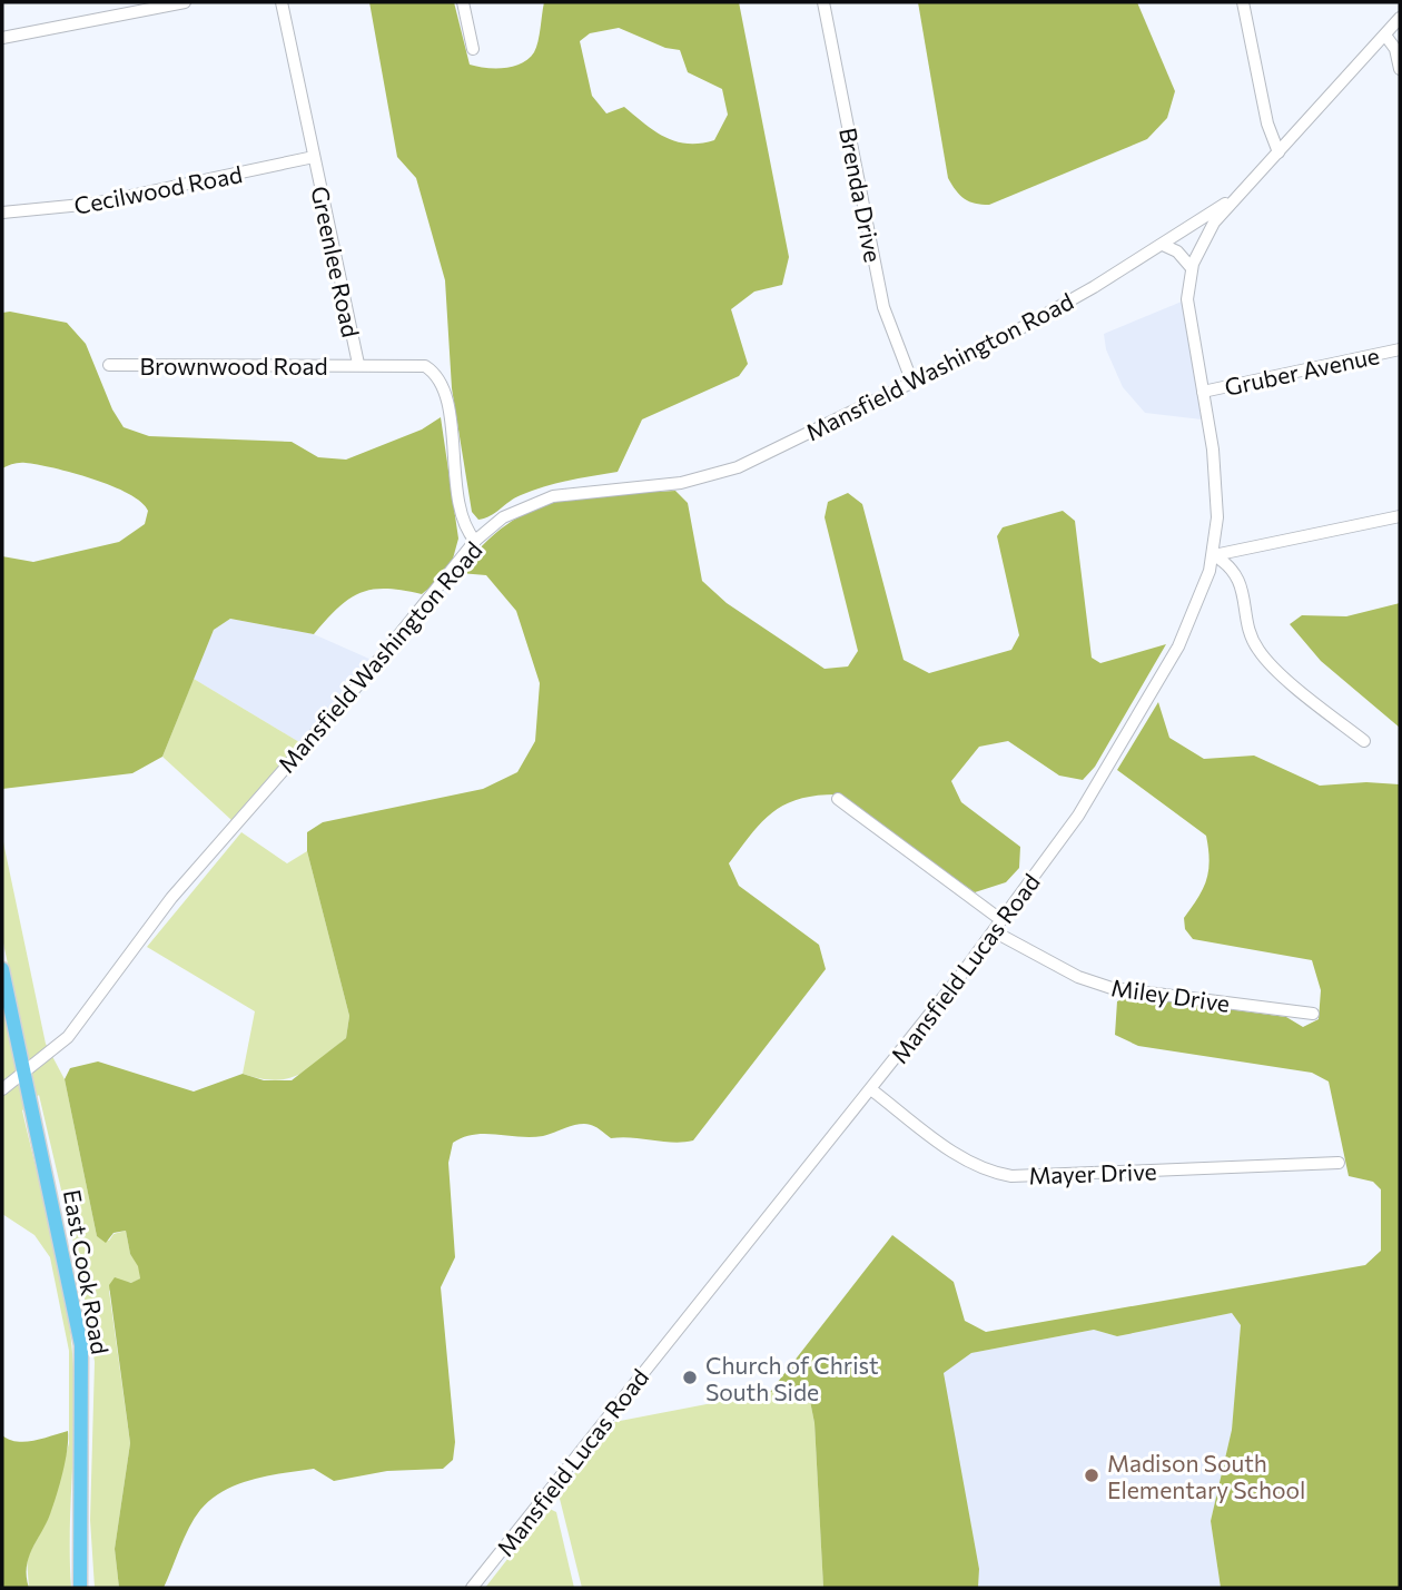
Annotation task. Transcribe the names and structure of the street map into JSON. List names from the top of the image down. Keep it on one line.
{"streets":{"main road":["East Cook Road"],"street":["Cecilwood Road","Brenda Drive","Greenlee Road","Brownwood Road","Mansfield Washington Road","Gruber Avenue","Mansfield Lucas Road","Miley Drive","Mayer Drive"]},"crossings":[["Cecilwood Road","Greenlee Road"],["Brenda Drive","Mansfield Washington Road"],["Greenlee Road","Brownwood Road"],["Greenlee Road","Mansfield Washington Road"],["Mansfield Washington Road","Mansfield Lucas Road"],["Mansfield Washington Road","East Cook Road"],["Gruber Avenue","Mansfield Lucas Road"],["Mansfield Lucas Road","Miley Drive"],["Mansfield Lucas Road","Mayer Drive"]],"places":["Church of Christ South Side","Madison South Elementary School"]}
